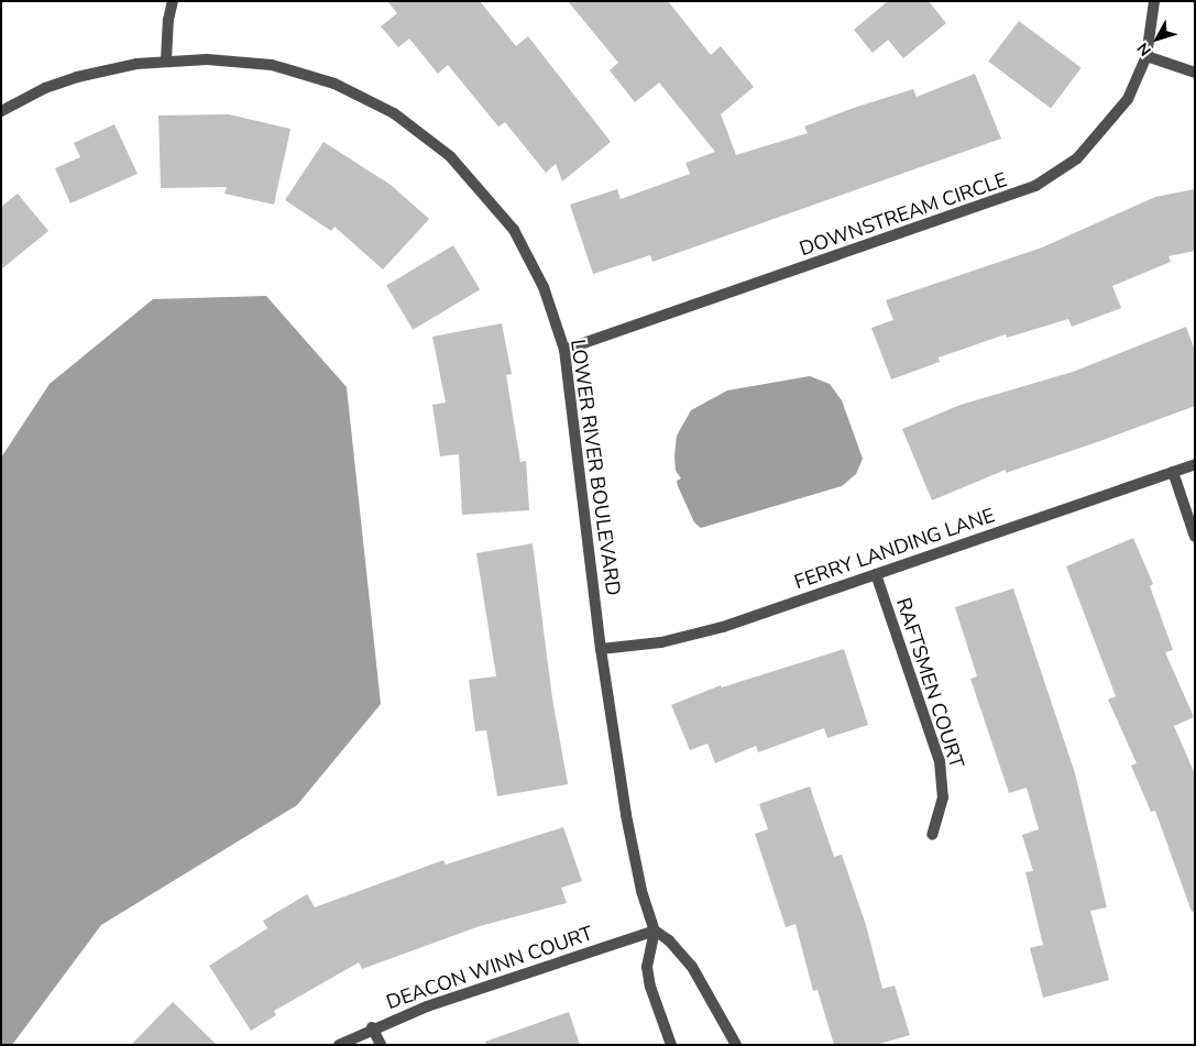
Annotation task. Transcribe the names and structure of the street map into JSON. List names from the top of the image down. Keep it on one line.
{"streets":{"street":["DOWNSTREAM CIRCLE","LOWER RIVER BOULEVARD","FERRY LANDING LANE","RAFTSMEN COURT","DEACON WINN COURT"]},"crossings":[["DOWNSTREAM CIRCLE","LOWER RIVER BOULEVARD"],["LOWER RIVER BOULEVARD","FERRY LANDING LANE"],["LOWER RIVER BOULEVARD","DEACON WINN COURT"],["FERRY LANDING LANE","RAFTSMEN COURT"]],"north":"bottom left"}
